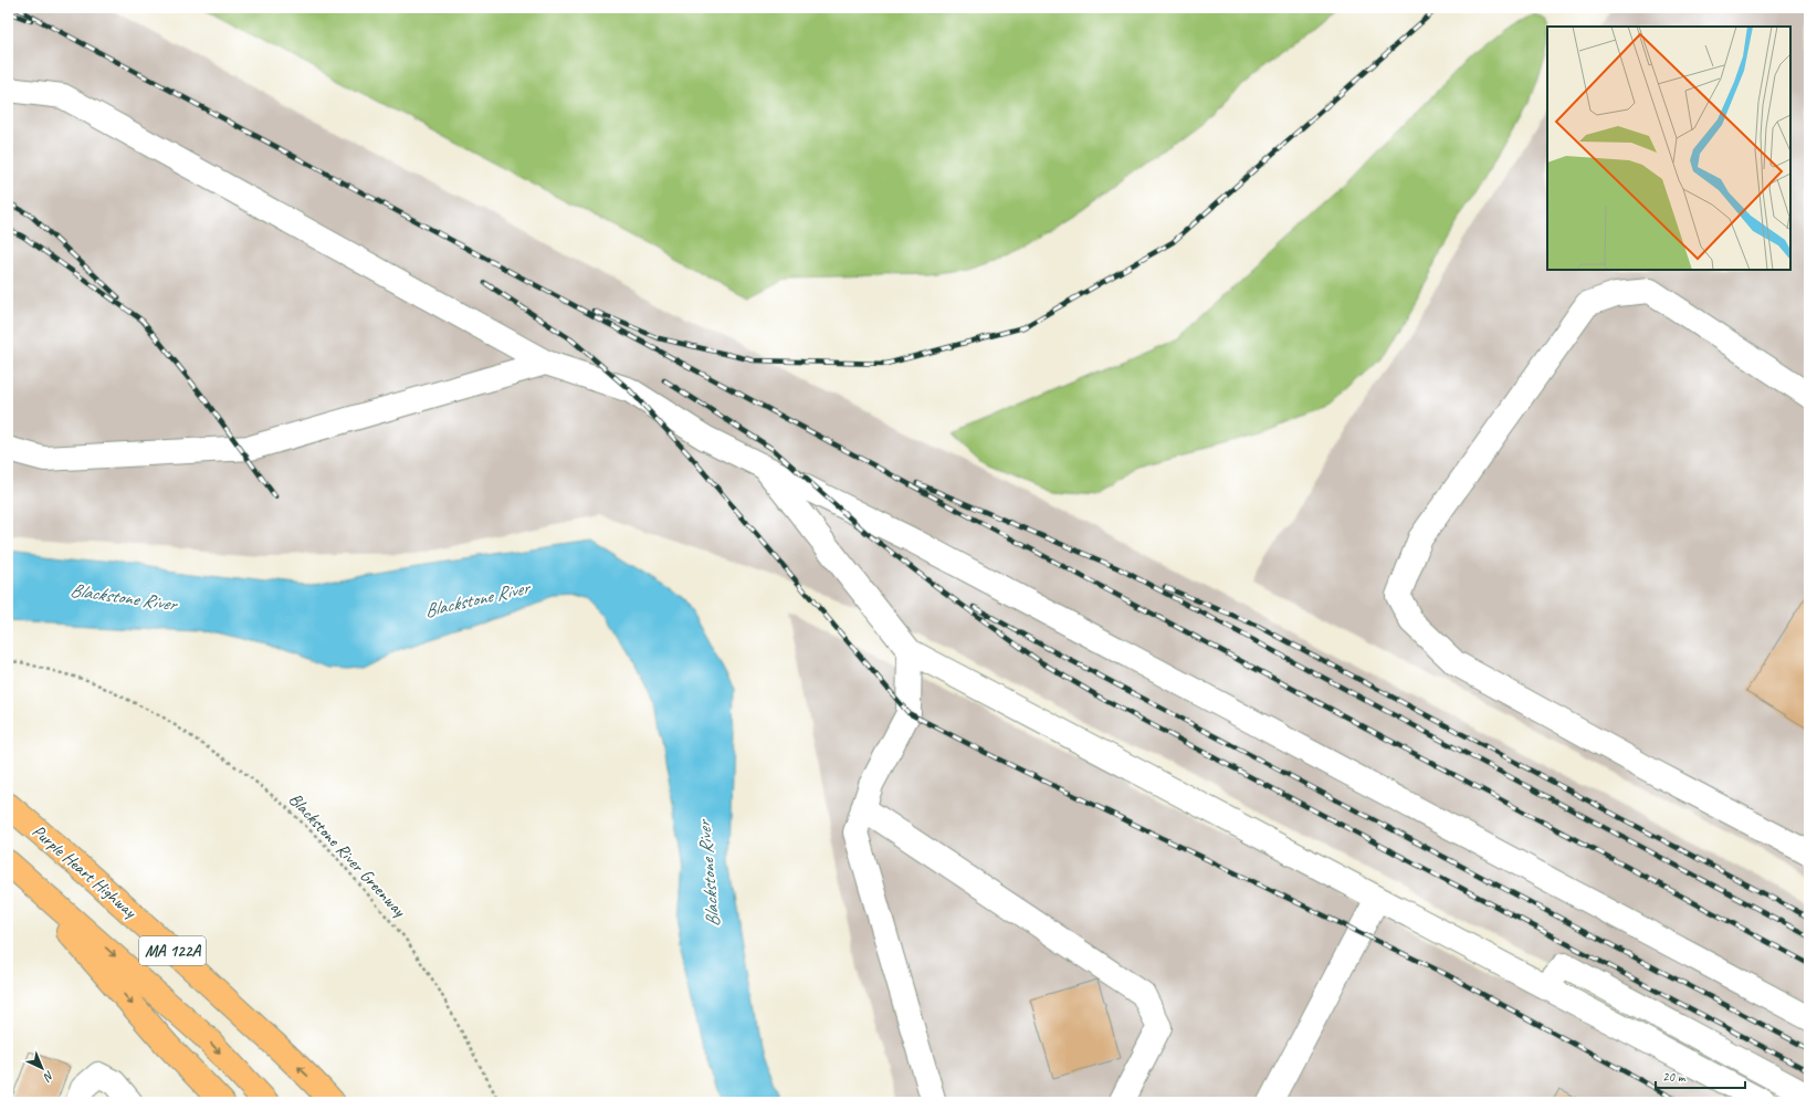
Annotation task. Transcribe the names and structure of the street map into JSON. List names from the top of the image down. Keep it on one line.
{"streets":{"highway":["Purple Heart Highway","MA 122A"],"path":["Blackstone River Greenway"]},"water":["Blackstone River"],"scale_bar":"20 m","north":"bottom right"}
